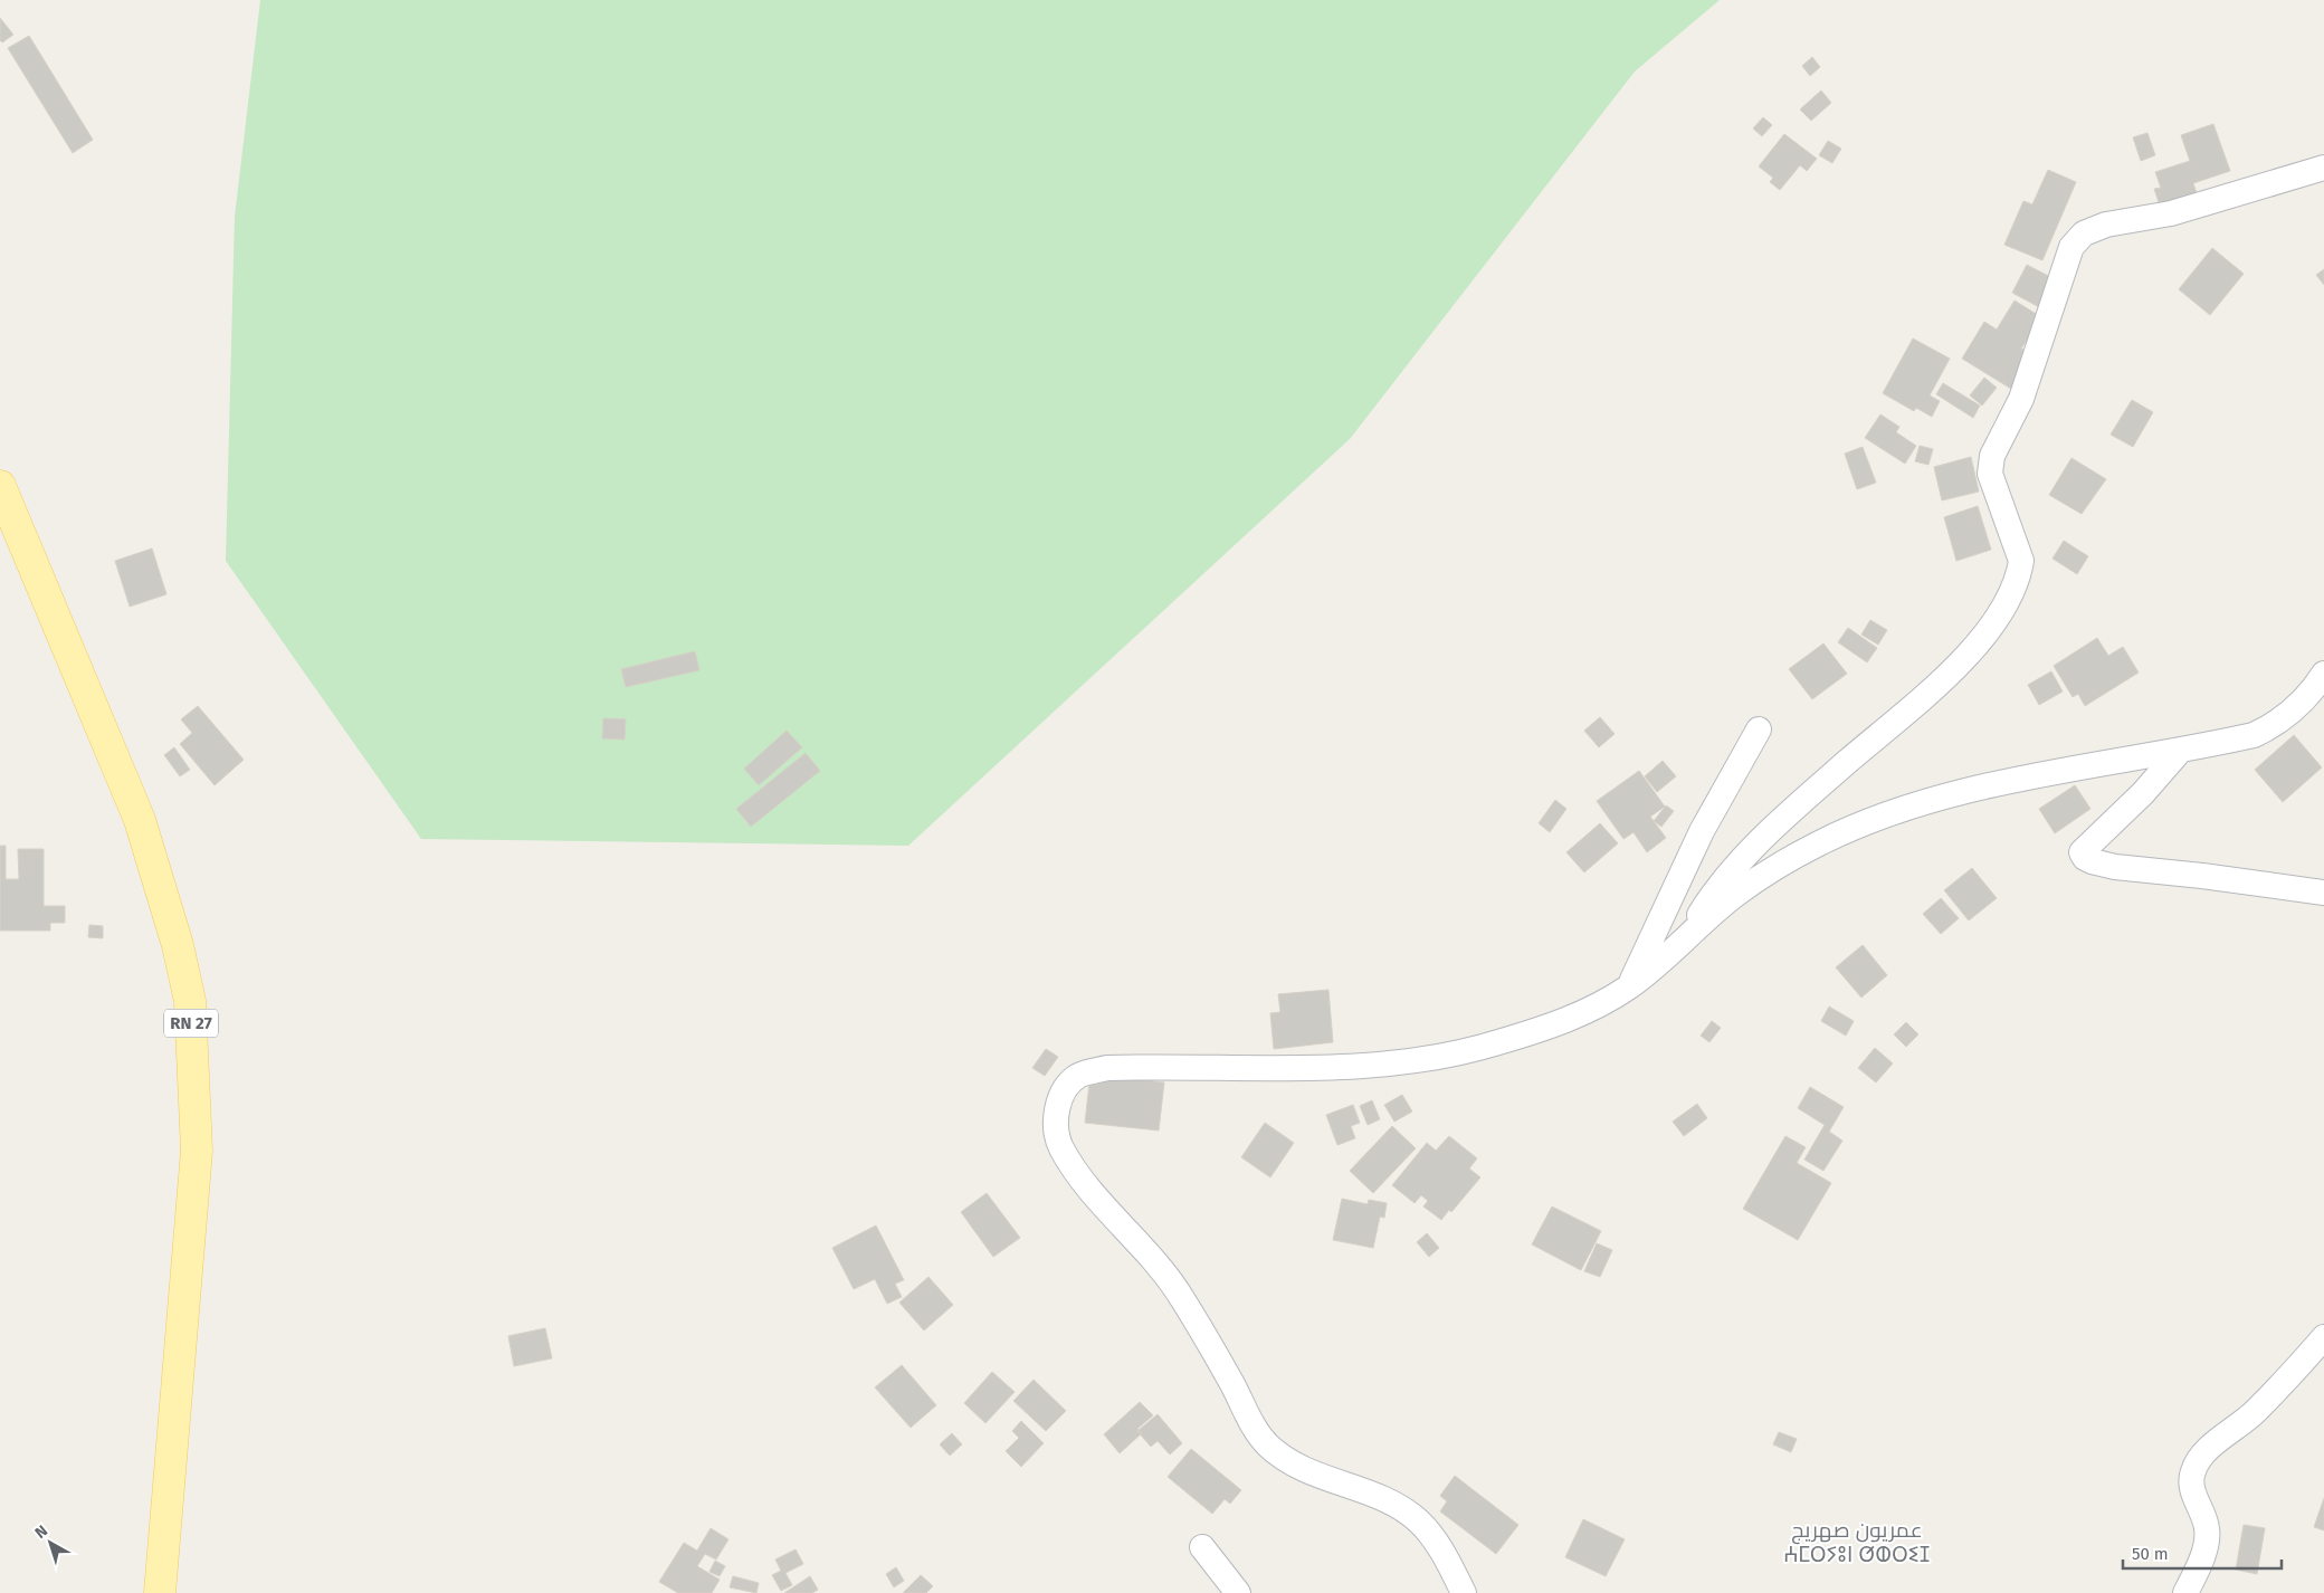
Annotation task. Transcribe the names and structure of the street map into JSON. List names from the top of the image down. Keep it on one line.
{"streets":{"main road":["RN 27"]},"districts":["عمريون صهريج ⵄⵎⵔⵢⵓⵏ ⵚⵀⵔⵉⵊ"],"scale_bar":"50 m","north":"top left"}
